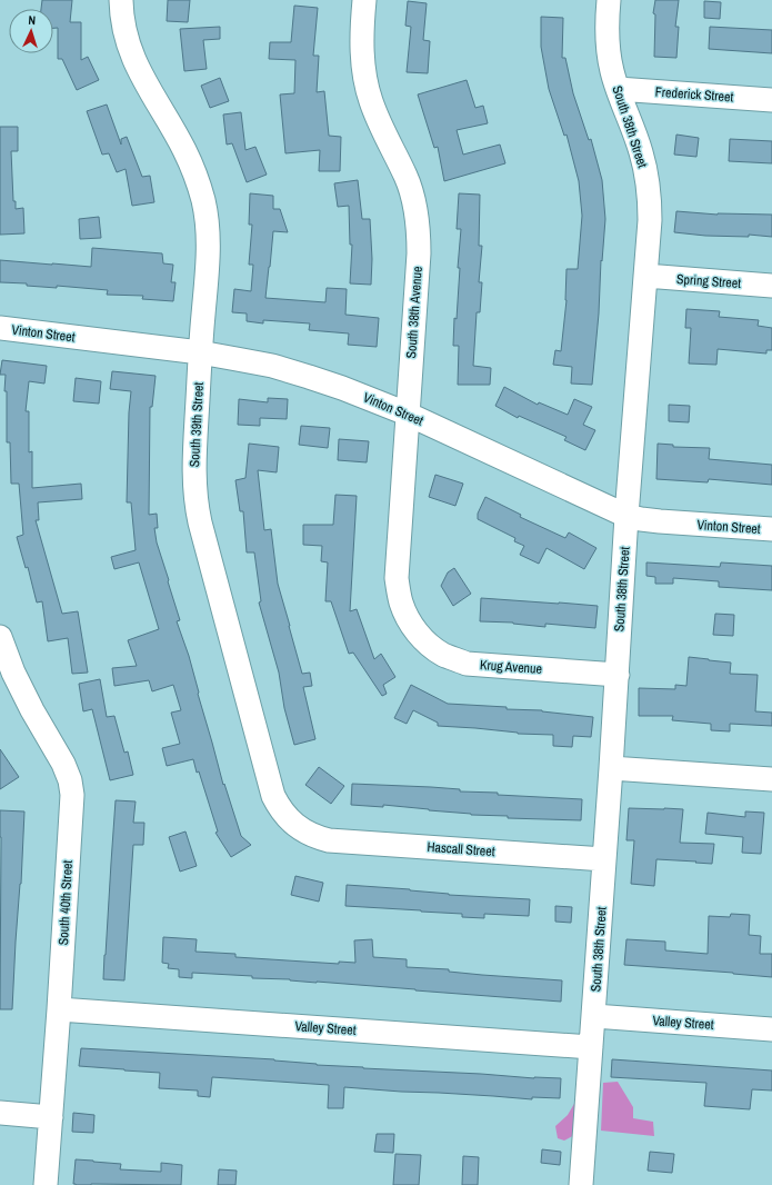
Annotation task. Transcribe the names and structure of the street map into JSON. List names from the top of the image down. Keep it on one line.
{"streets":{"street":["Frederick Street","South 38th Street","Spring Street","South 38th Avenue","Vinton Street","South 39th Street","Krug Avenue","Hascall Street","South 40th Street","Valley Street"]},"crossings":[["Frederick Street","South 38th Street"],["South 38th Street","Spring Street"],["South 38th Street","Vinton Street"],["South 38th Street","Krug Avenue"],["South 38th Street","Hascall Street"],["South 38th Street","Valley Street"],["South 38th Avenue","Vinton Street"],["South 38th Avenue","Krug Avenue"],["Vinton Street","South 39th Street"],["South 39th Street","Hascall Street"],["South 40th Street","Valley Street"]],"north":"top"}
